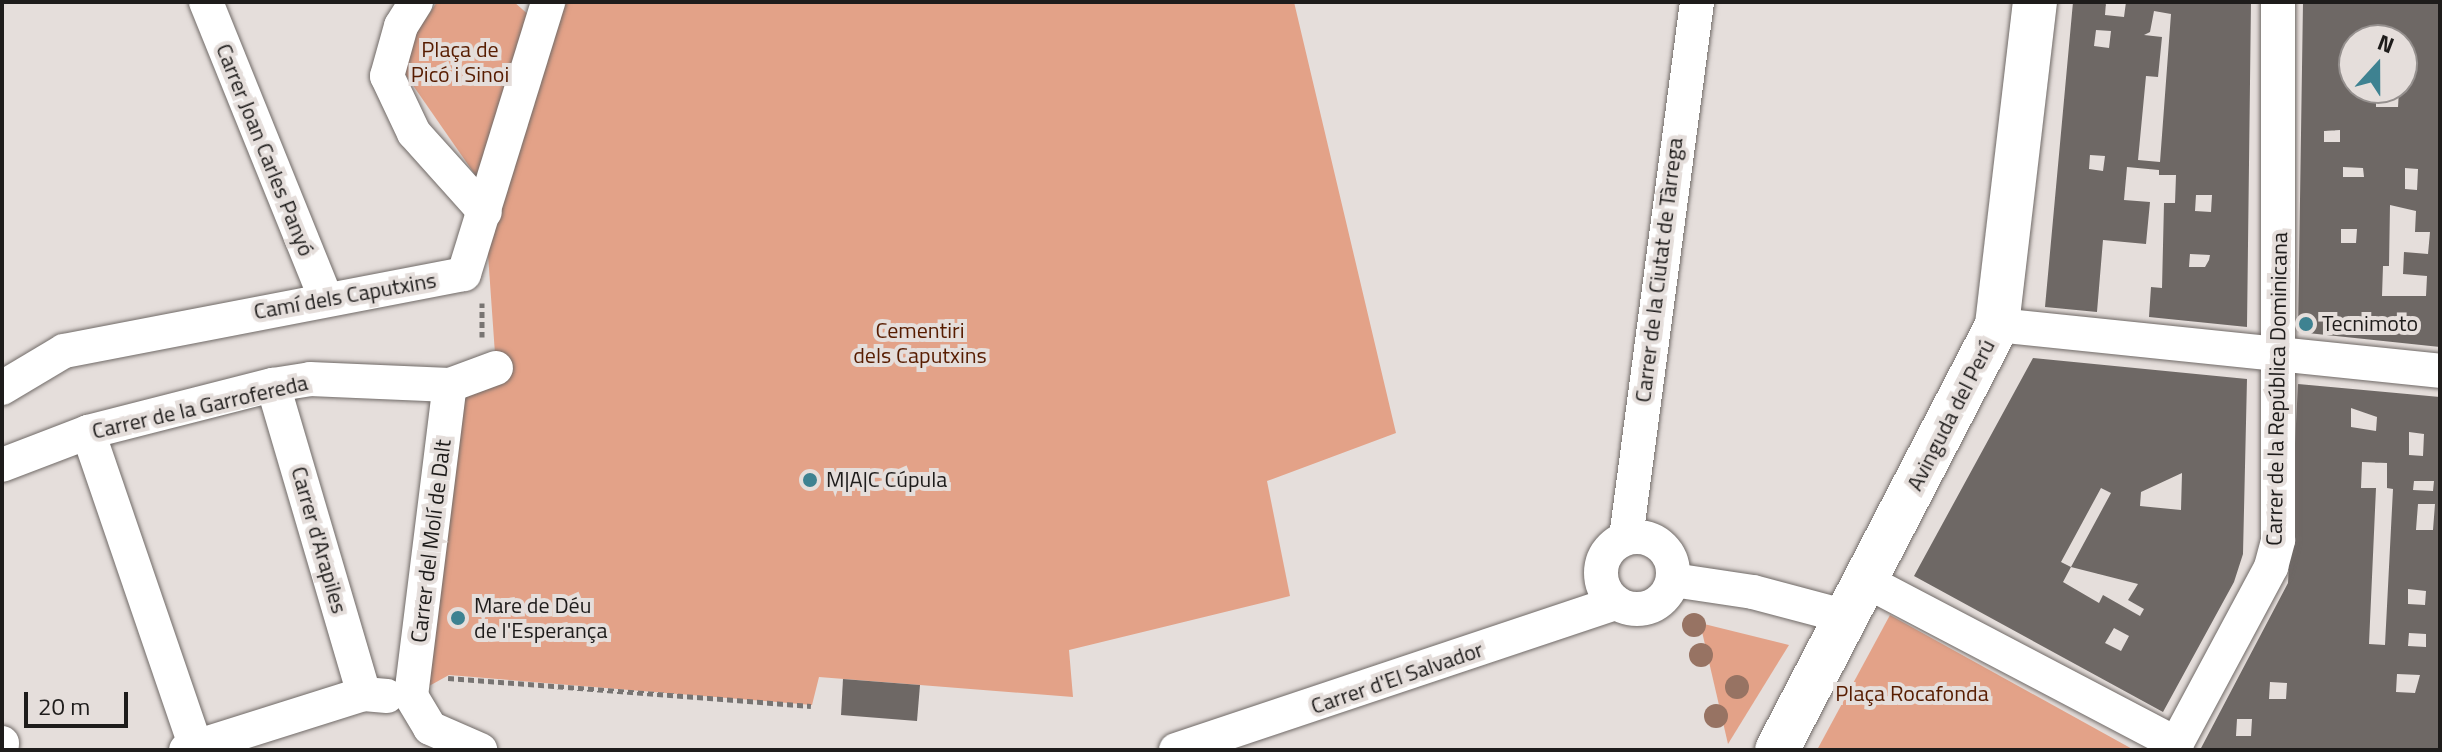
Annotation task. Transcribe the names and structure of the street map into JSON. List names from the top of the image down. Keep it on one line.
{"streets":{"street":["Carrer Joan Carles Panyó","Carrer de la Ciutat de Tàrrega","Camí dels Caputxins","Carrer de la República Dominicana","Carrer de la Garrofereda","Avinguda del Perú","Carrer d'Arapiles","Carrer del Molí de Dalt","Carrer d'El Salvador"]},"crossings":[["Carrer Joan Carles Panyó","Camí dels Caputxins"],["Carrer de la Ciutat de Tàrrega","Carrer d'El Salvador"],["Carrer de la Garrofereda","Carrer d'Arapiles"],["Carrer de la Garrofereda","Carrer del Molí de Dalt"]],"parks":["Plaça de Picó i Sinoi","Cementiri dels Caputxins","Plaça Rocafonda"],"places":["Tecnimoto","M|A|C Cúpula","Mare de Déu de l'Esperança"],"scale_bar":"20 m","north":"top"}
